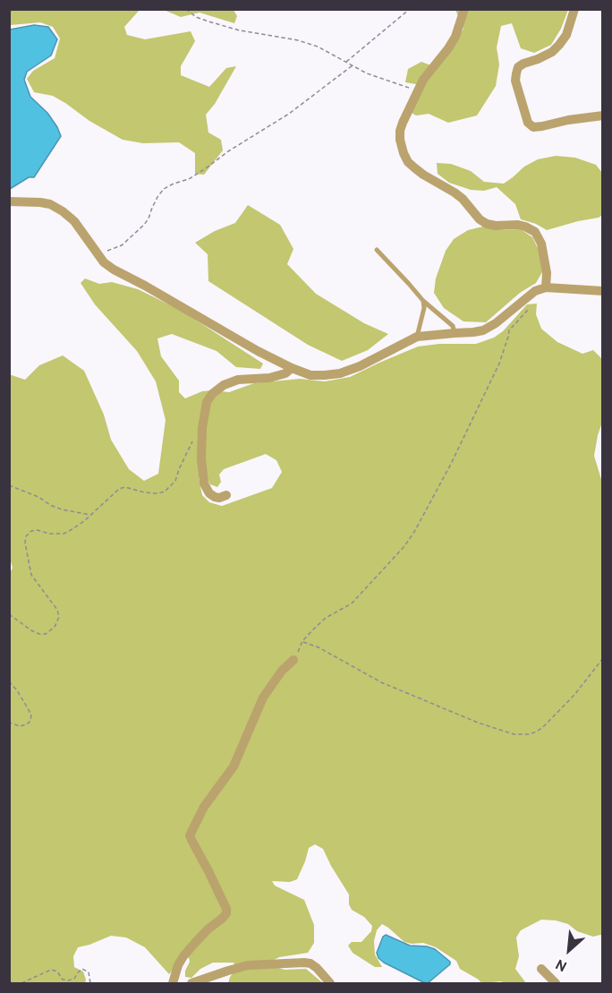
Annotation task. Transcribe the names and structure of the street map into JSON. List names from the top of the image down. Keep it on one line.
{"north":"bottom left"}
